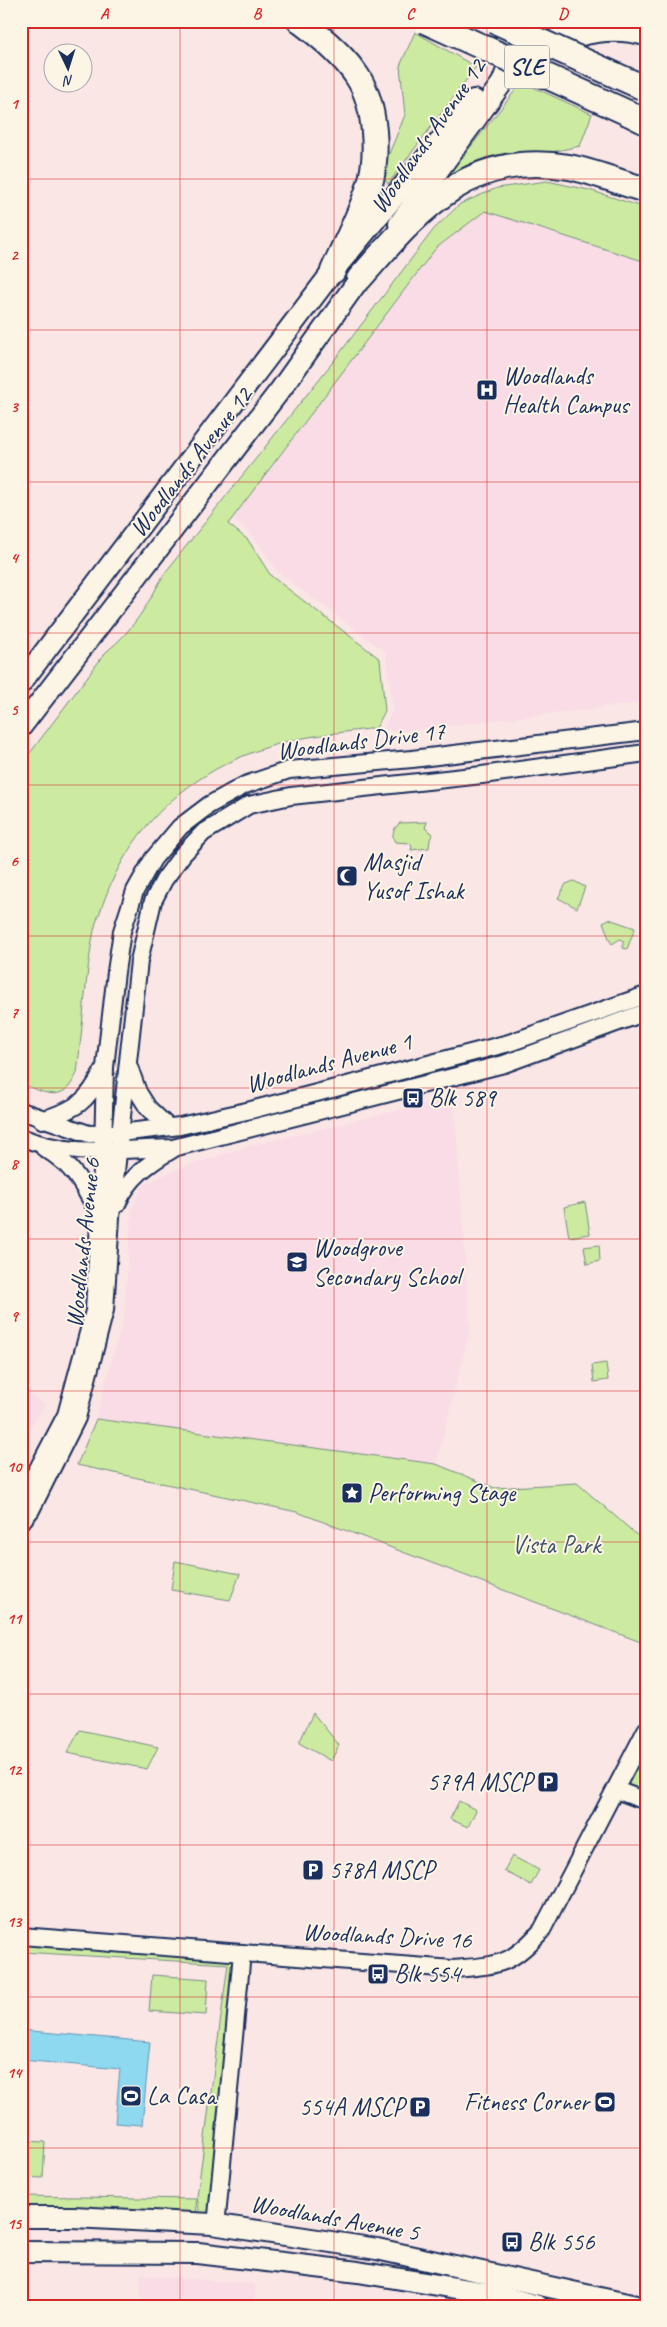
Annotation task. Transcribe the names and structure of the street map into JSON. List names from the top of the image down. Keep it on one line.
{"streets":{"highway":["SLE"],"main road":["Woodlands Avenue 12","Woodlands Avenue 5"],"street":["Woodlands Drive 17","Woodlands Avenue 1","Woodlands Avenue 6","Woodlands Drive 16"]},"crossings":[["Woodlands Drive 17","Woodlands Avenue 1"],["Woodlands Drive 17","Woodlands Avenue 6"],["Woodlands Avenue 1","Woodlands Avenue 6"]],"parks":["Vista Park"],"places":{"hospital":["Woodlands Health Campus"],"mosque":["Masjid Yusof Ishak"],"bus stop":["Blk 589","Blk 554","Blk 556"],"school or university":["Woodgrove Secondary School"],"place":["Performing Stage"],"parking":["579A MSCP","578A MSCP","554A MSCP"],"sports":["La Casa","Fitness Corner"]},"north":"bottom","grid":{"columns":["A","B","C","D"],"rows":["1","2","3","4","5","6","7","8","9","10","11","12","13","14","15"]}}
